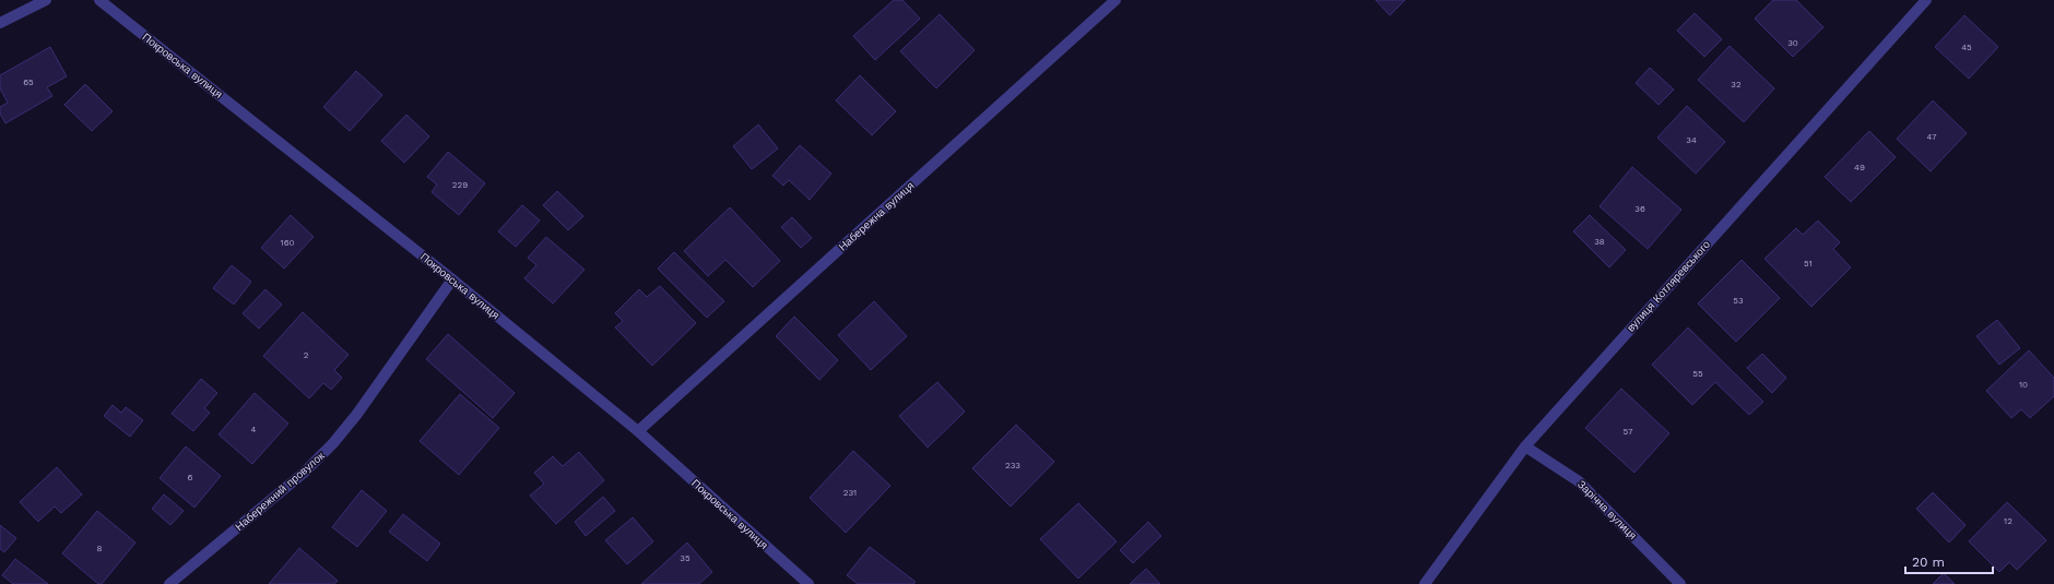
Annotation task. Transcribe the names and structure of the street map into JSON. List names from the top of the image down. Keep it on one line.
{"streets":{"street":["Покровська вулиця","Набережна вулиця","вулиця Котляревського","Набережний провулок","Зарічна вулиця"]},"crossings":[["Покровська вулиця","Набережна вулиця"],["Покровська вулиця","Набережний провулок"],["вулиця Котляревського","Зарічна вулиця"]],"house_numbers":["30","45","65","32","47","34","49","229","36","38","160","51","53","2","55","10","4","57","233","6","231","12","8","35"],"scale_bar":"20 m"}
